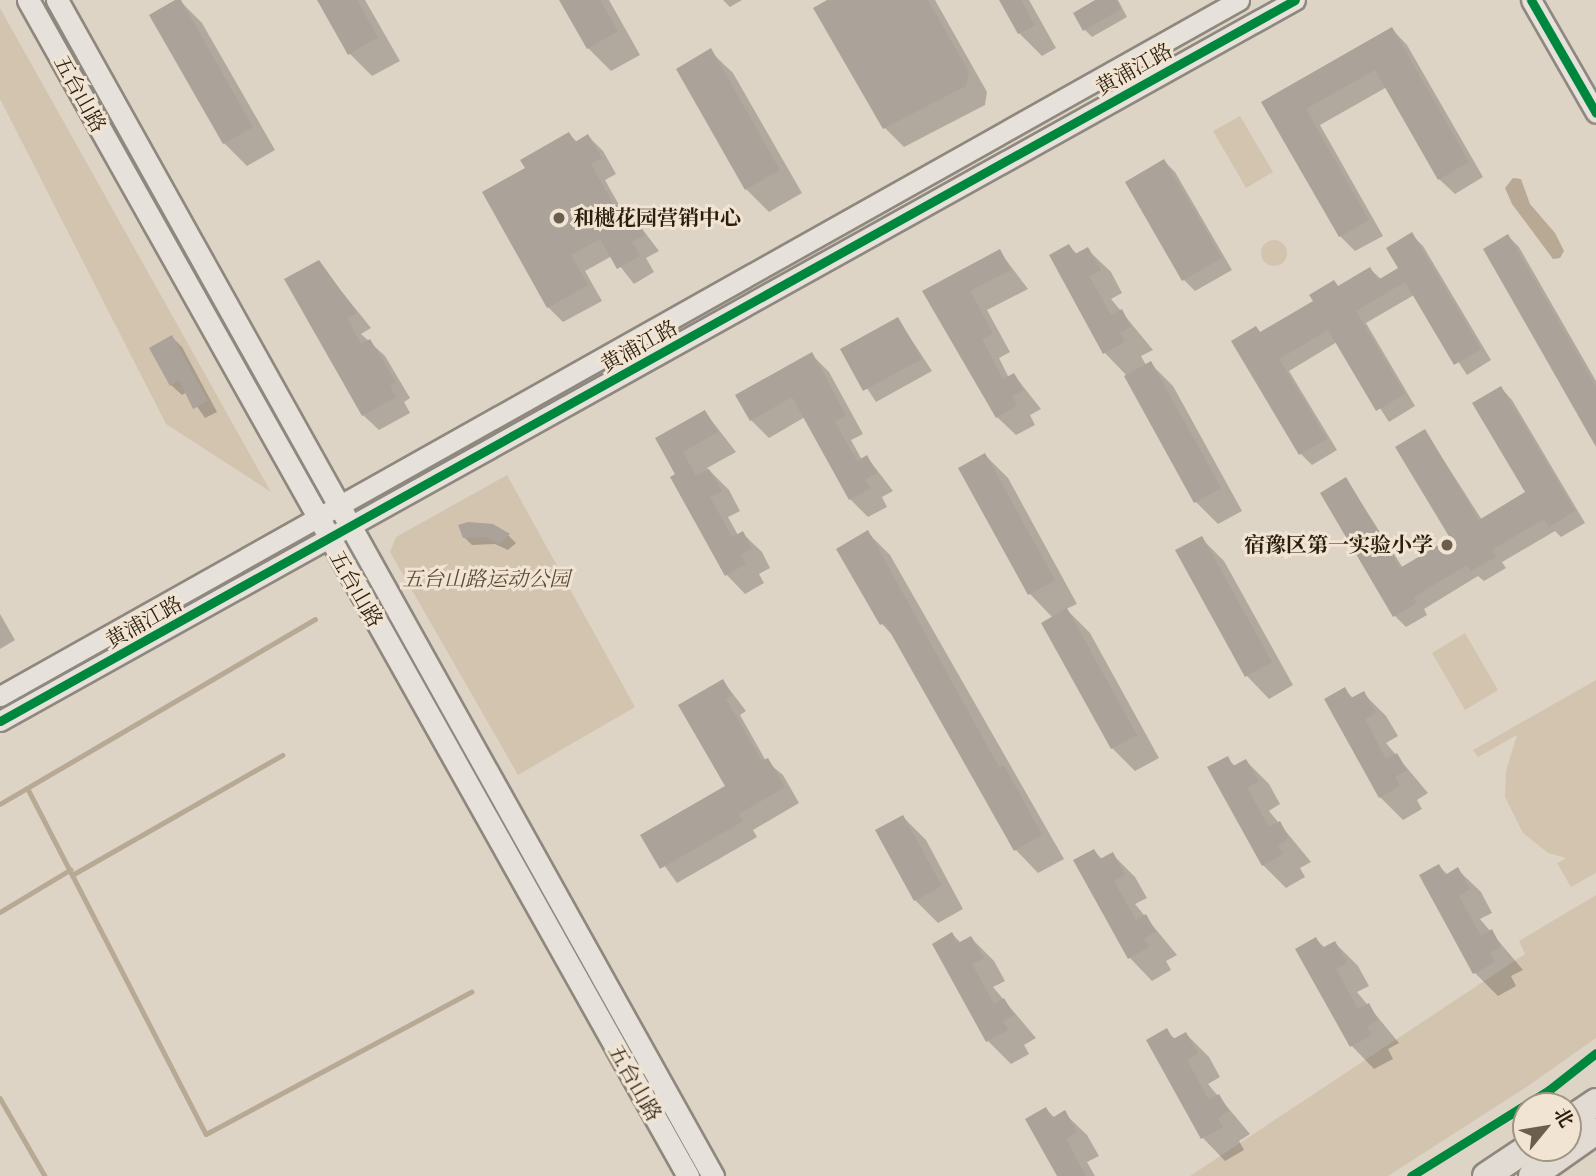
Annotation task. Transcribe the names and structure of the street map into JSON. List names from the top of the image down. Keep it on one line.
{"streets":{"main road":["五台山路"],"street":["黄浦江路"]},"crossings":[["黄浦江路","五台山路"]],"parks":["五台山路运动公园"],"places":["和樾花园营销中心","宿豫区第一实验小学"],"north":"top right"}
